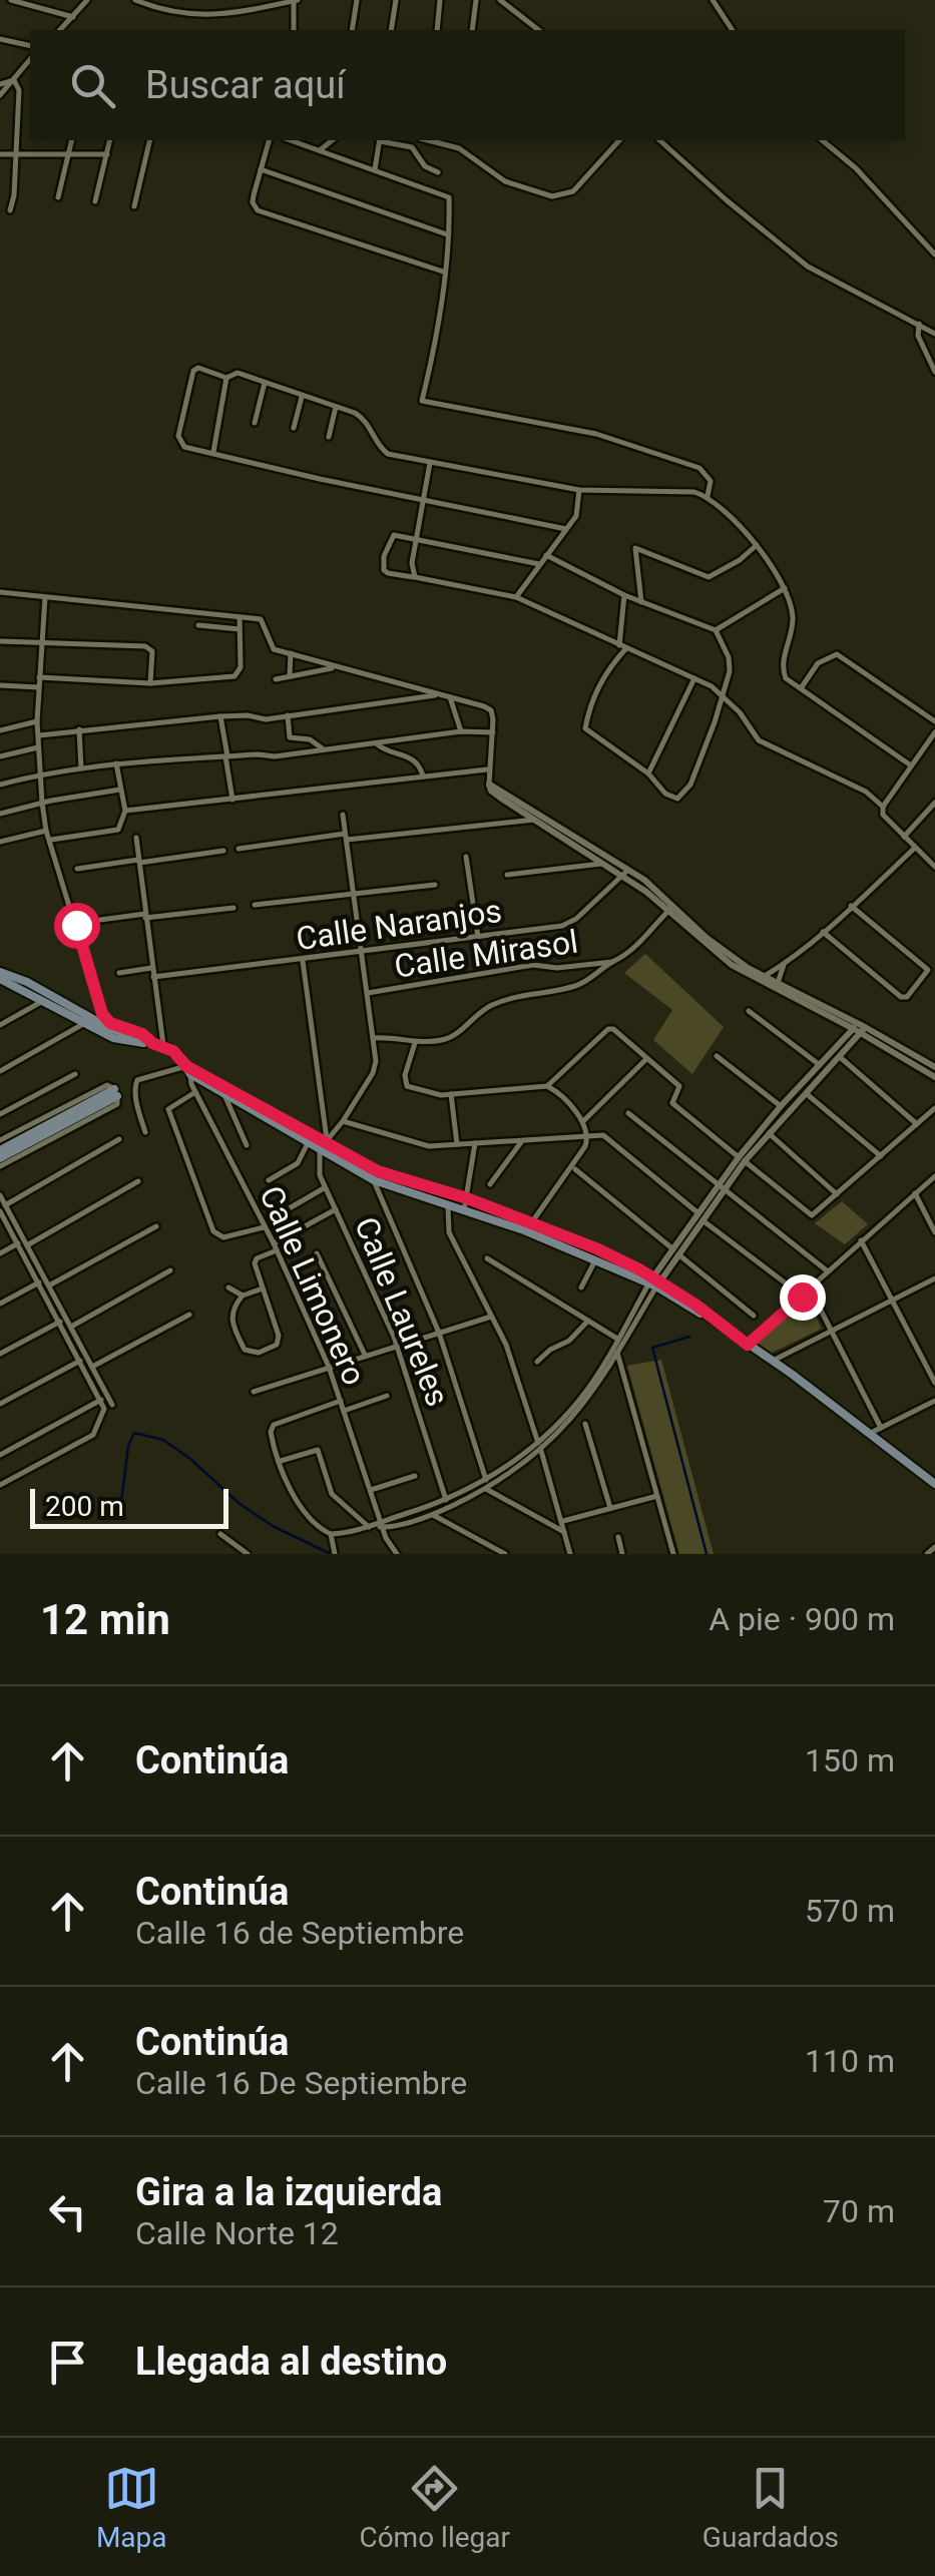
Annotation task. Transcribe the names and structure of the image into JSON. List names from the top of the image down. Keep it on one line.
{"streets":{"street":["Calle Naranjos","Calle Mirasol","Calle Limonero","Calle Laureles"]},"crossings":[["Calle Naranjos","Calle Laureles"]],"scale_bar":"200 m","page":{"search":"Buscar aquí","scale":"200 m","heading":["12 min","A pie · 900 m"],"list":[["Continúa","150 m"],["Continúa","Calle 16 de Septiembre","570 m"],["Continúa","Calle 16 De Septiembre","110 m"],["Gira a la izquierda","Calle Norte 12","70 m"],"Llegada al destino"],"nav":["Mapa","Cómo llegar","Guardados"]}}
